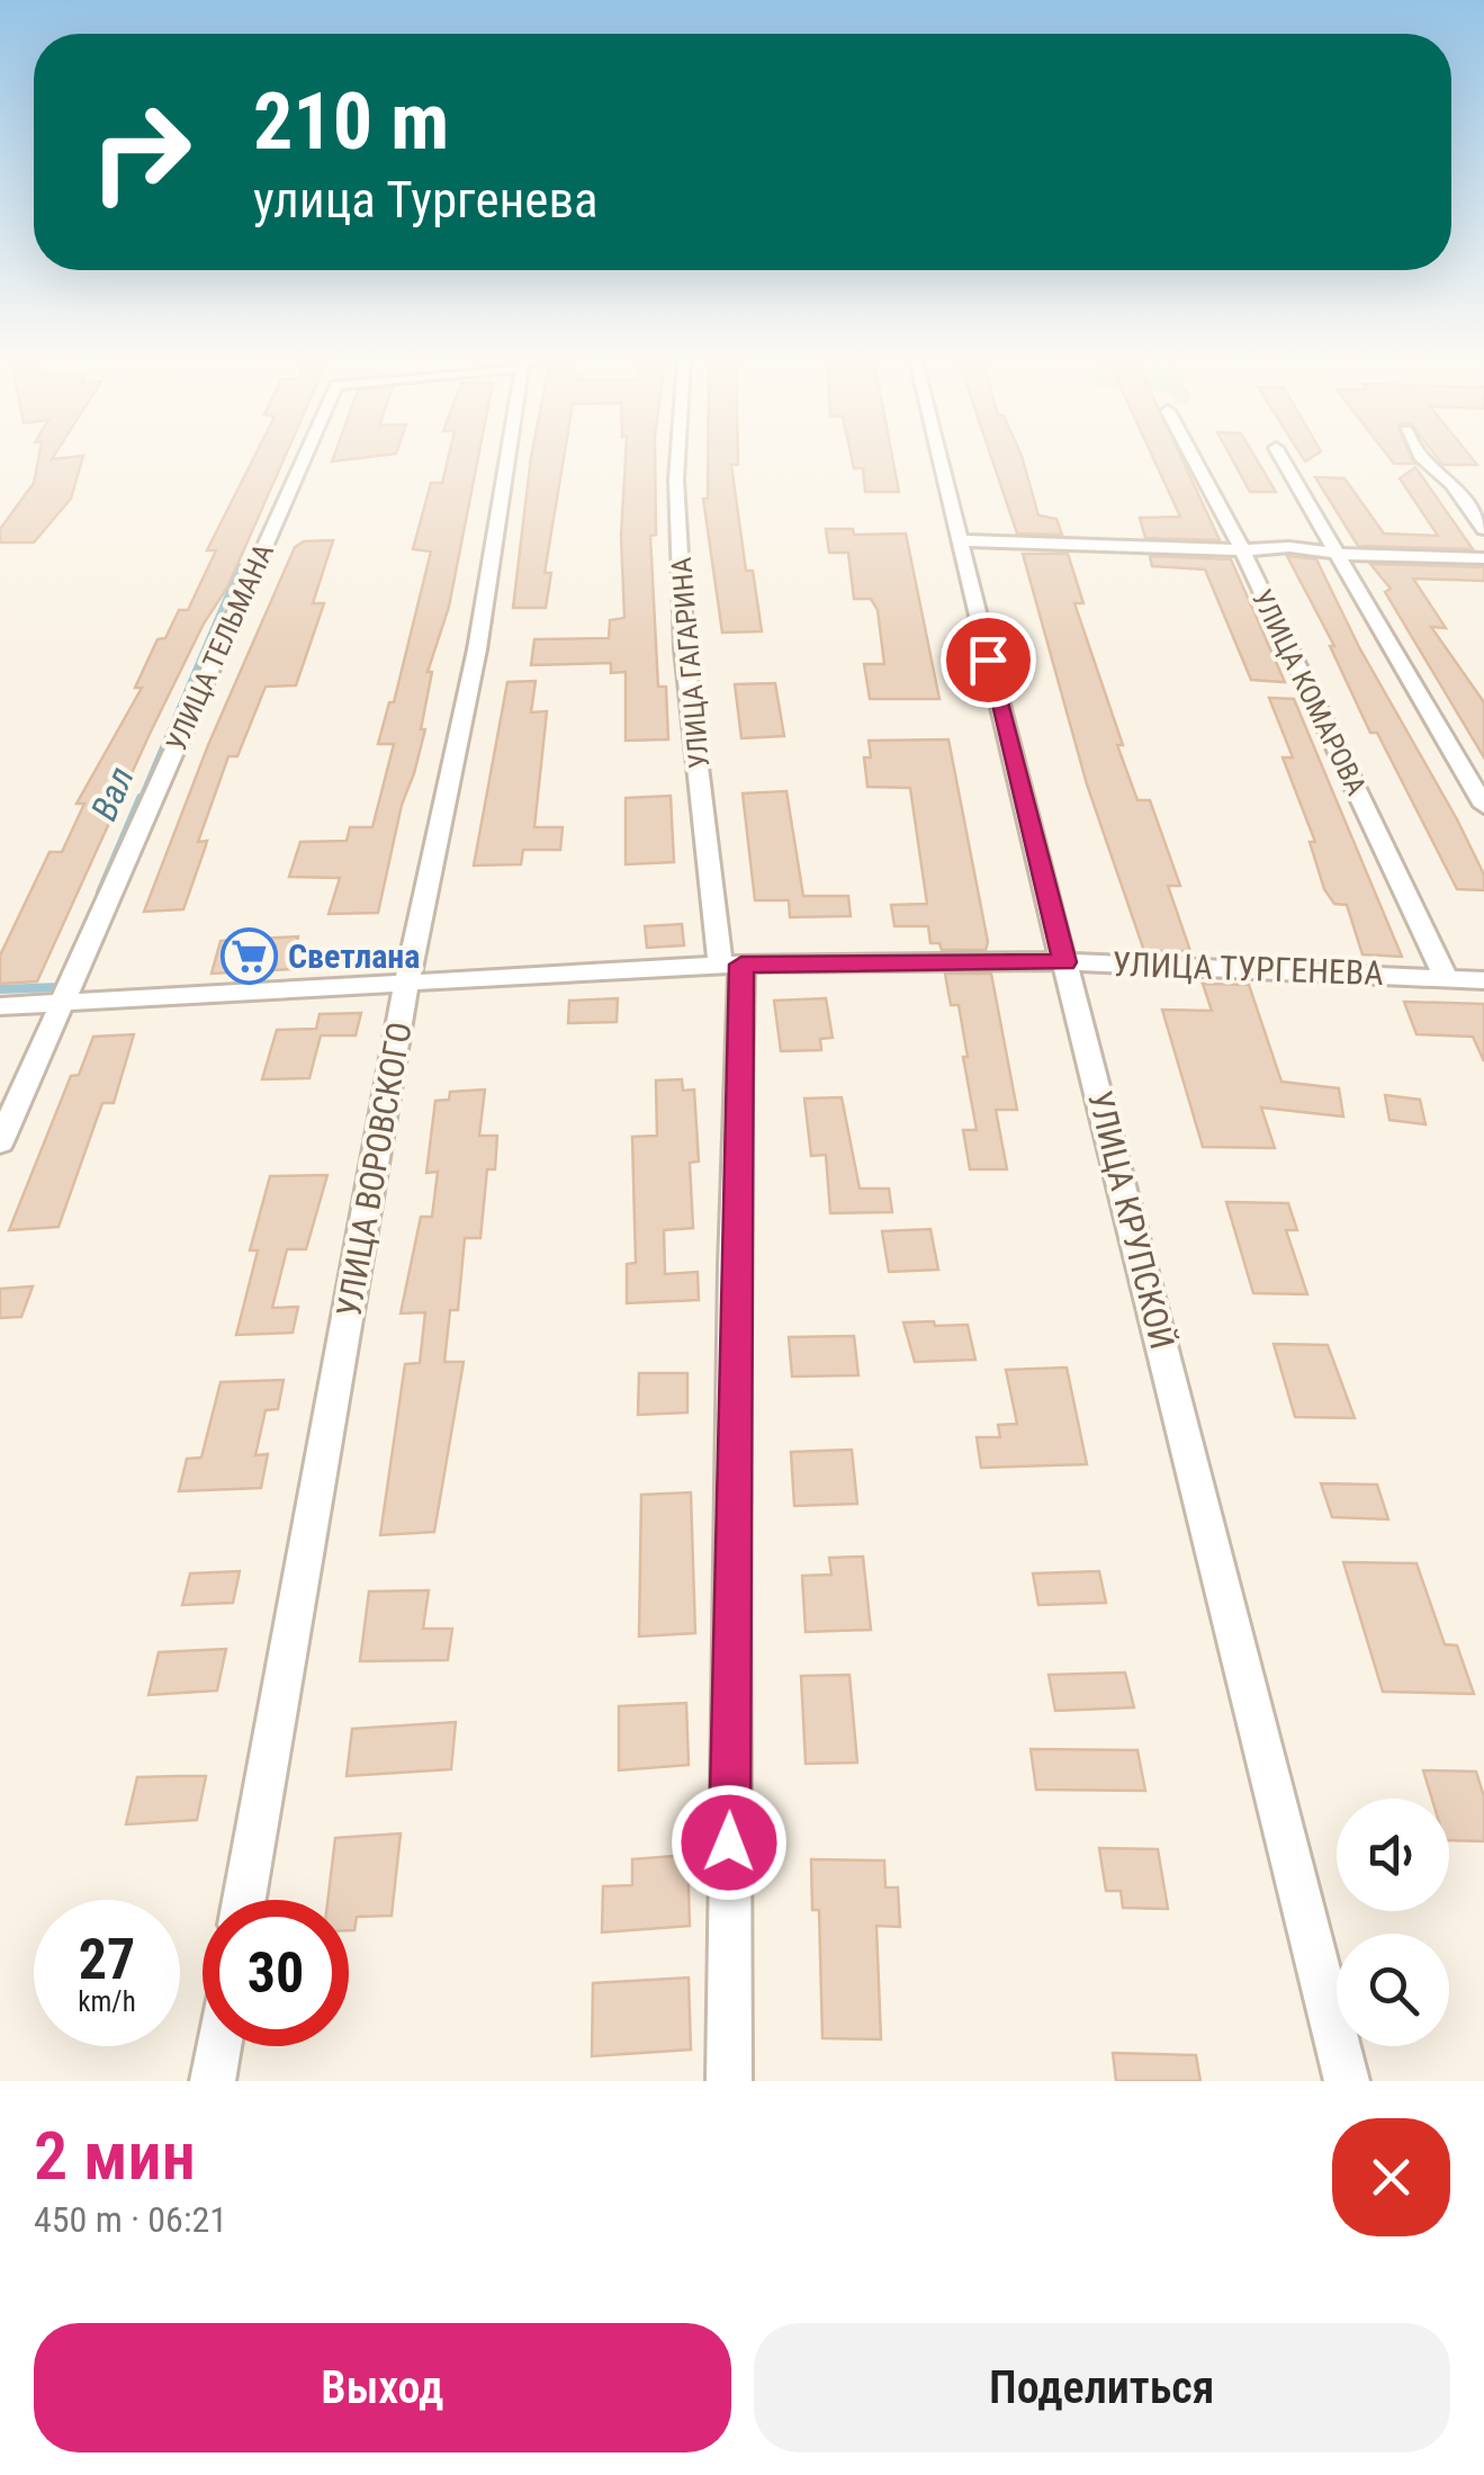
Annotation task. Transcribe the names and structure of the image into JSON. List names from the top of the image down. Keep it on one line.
{"streets":{"street":["УЛИЦА ТЕЛЬМАНА","УЛИЦА ГАГАРИНА","УЛИЦА КОМАРОВА","УЛИЦА ТУРГЕНЕВА","УЛИЦА ВОРОВСКОГО","УЛИЦА КРУПСКОЙ"]},"crossings":[["УЛИЦА ТЕЛЬМАНА","УЛИЦА ТУРГЕНЕВА"],["УЛИЦА ГАГАРИНА","УЛИЦА ТУРГЕНЕВА"],["УЛИЦА КОМАРОВА","УЛИЦА ТУРГЕНЕВА"],["УЛИЦА ТУРГЕНЕВА","УЛИЦА ВОРОВСКОГО"],["УЛИЦА ТУРГЕНЕВА","УЛИЦА КРУПСКОЙ"]],"water":["Вал"],"places":{"supermarket":["Светлана"]},"page":{"turn":["210 m","улица Тургенева"],"speed":"27 km/h","limit":"30","heading":["2 мин","450 m · 06:21"],"buttons":["Выход","Поделиться"]}}
